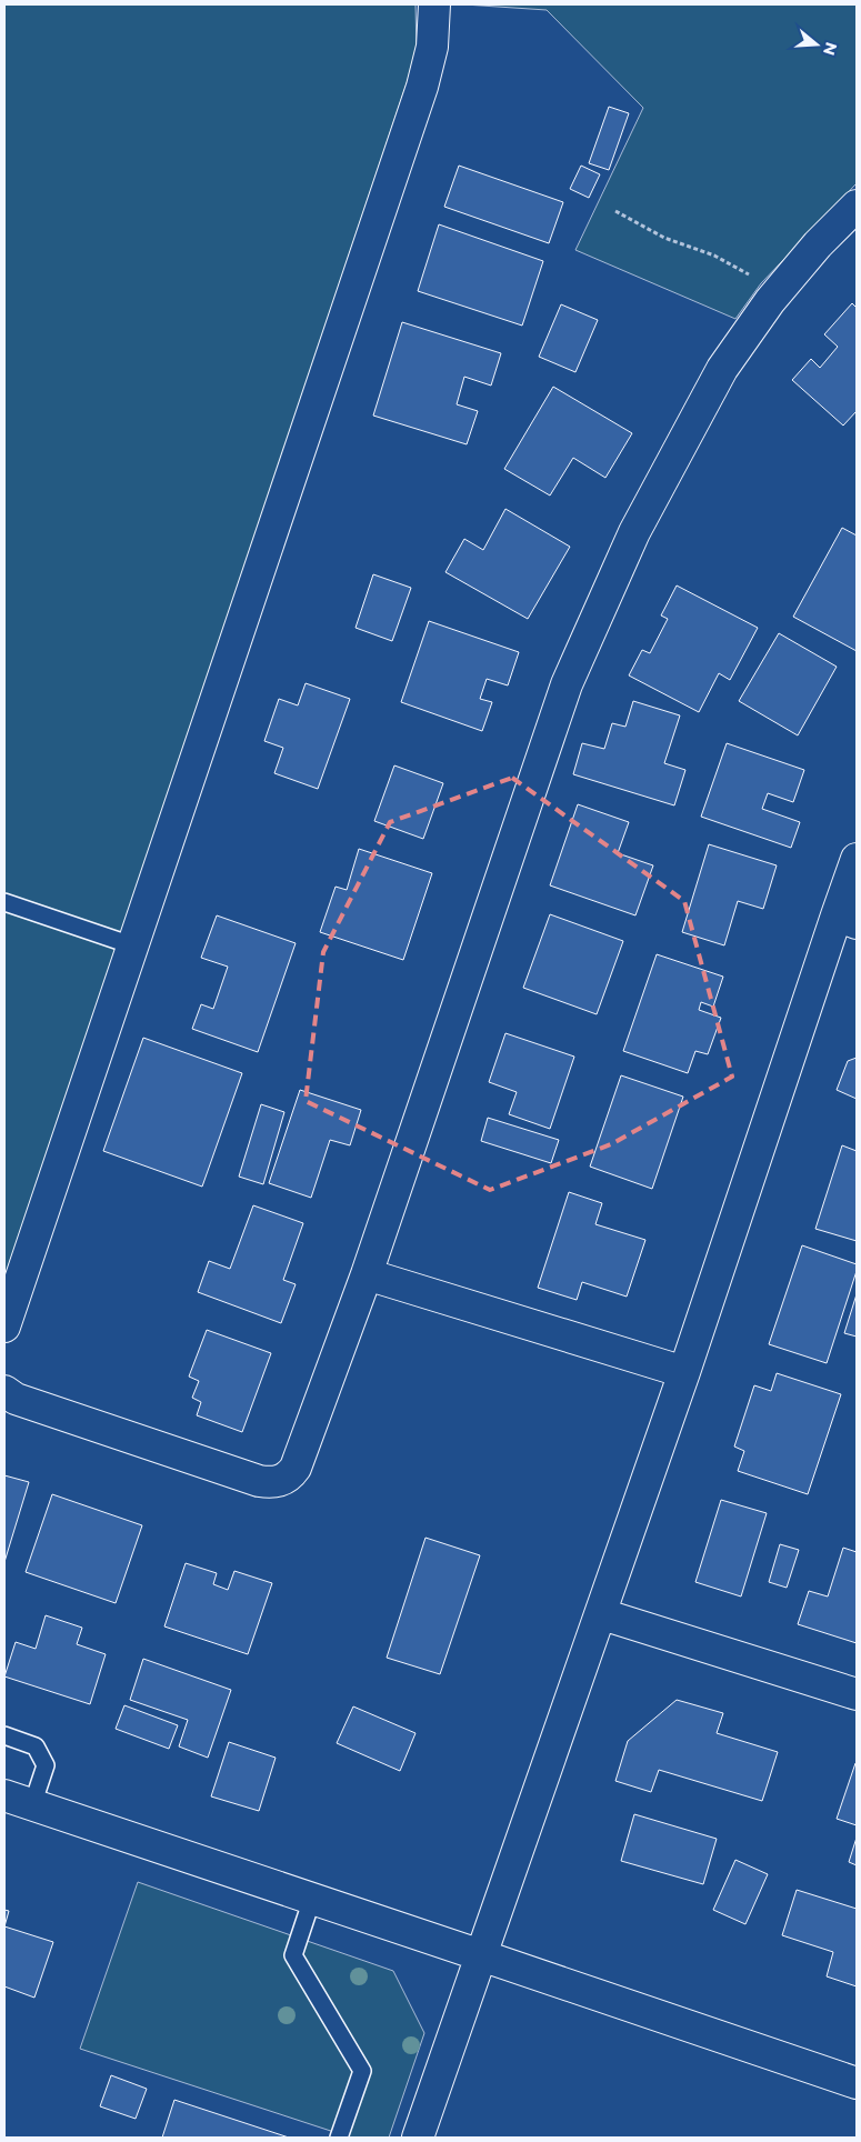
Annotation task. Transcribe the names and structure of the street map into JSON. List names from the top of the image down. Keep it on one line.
{"north":"right"}
